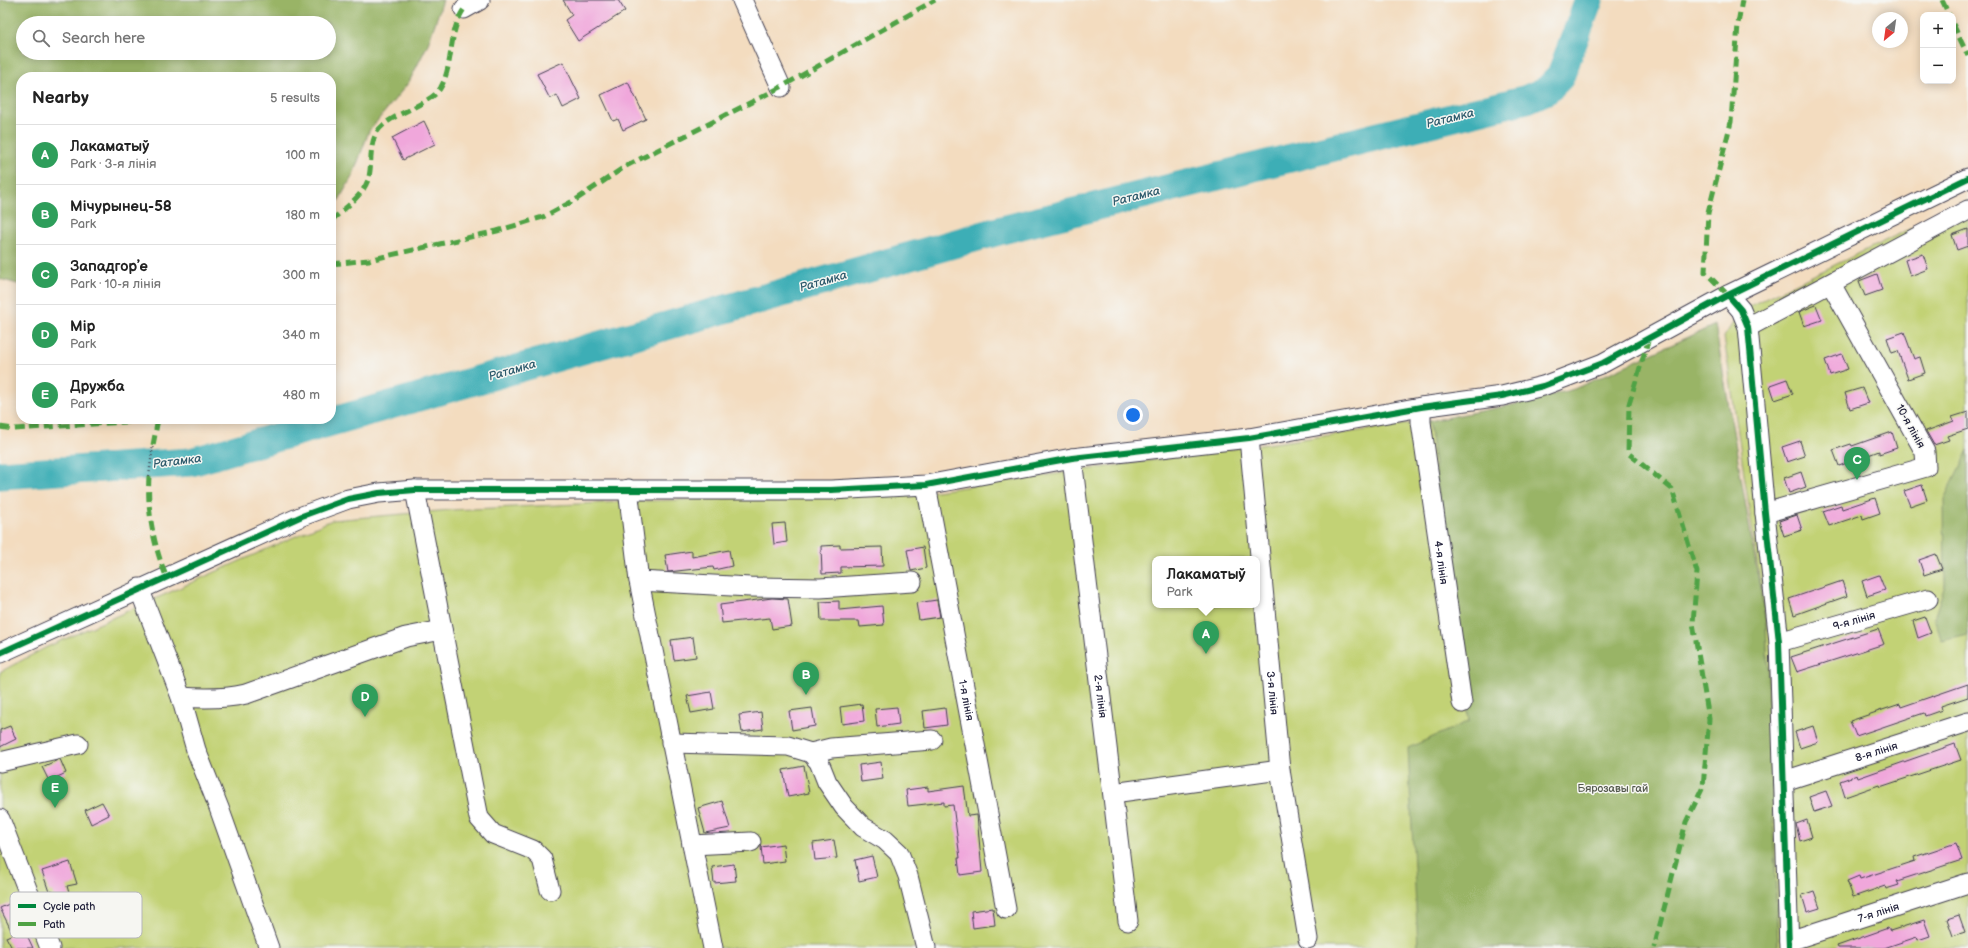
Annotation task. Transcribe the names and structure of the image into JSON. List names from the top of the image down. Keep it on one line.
{"streets":{"street":["10-я лінія","4-я лінія","9-я лінія","3-я лінія","2-я лінія","1-я лінія","8-я лінія","7-я лінія"]},"water":["Ратамка"],"parks":["Бярозавы гай"],"legend":["Cycle path","Path"],"north":"bottom left","page":{"map_buttons":["+","−"],"search":"Search here","heading":["Nearby","5 results"],"list":[{"mark":"A","name":"Лакаматыў","note":"Park · 3-я лінія","value":"100 m"},{"mark":"B","name":"Мічурынец-58","note":"Park","value":"180 m"},{"mark":"C","name":"Западгорʼе","note":"Park · 10-я лінія","value":"300 m"},{"mark":"D","name":"Мір","note":"Park","value":"340 m"},{"mark":"E","name":"Дружба","note":"Park","value":"480 m"}],"pins":["C","A","B","D","E"],"popup":["Лакаматыў","Park"]}}
